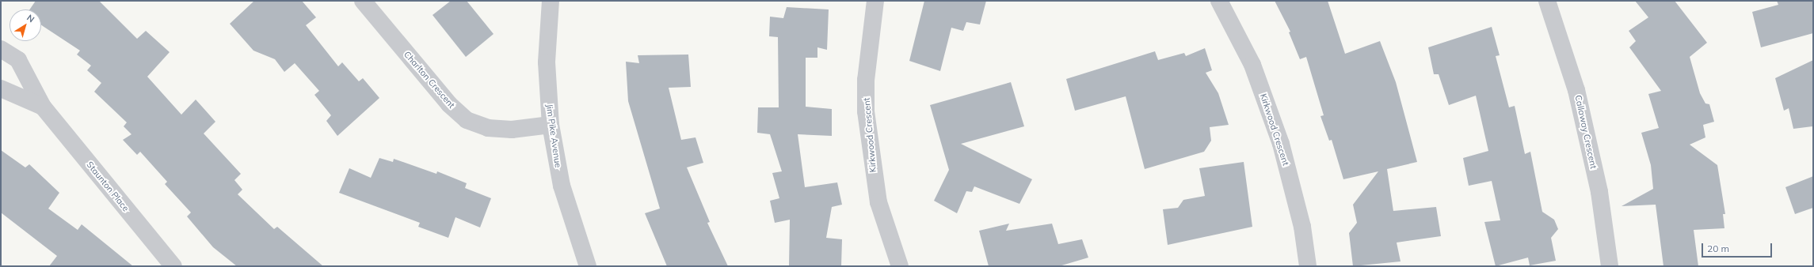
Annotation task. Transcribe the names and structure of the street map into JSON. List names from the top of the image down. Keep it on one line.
{"streets":{"street":["Charlton Crescent","Kirkwood Crescent","Callaway Crescent","Jim Pike Avenue","Staunton Place"]},"crossings":[["Charlton Crescent","Jim Pike Avenue"]],"scale_bar":"20 m","north":"top right"}
